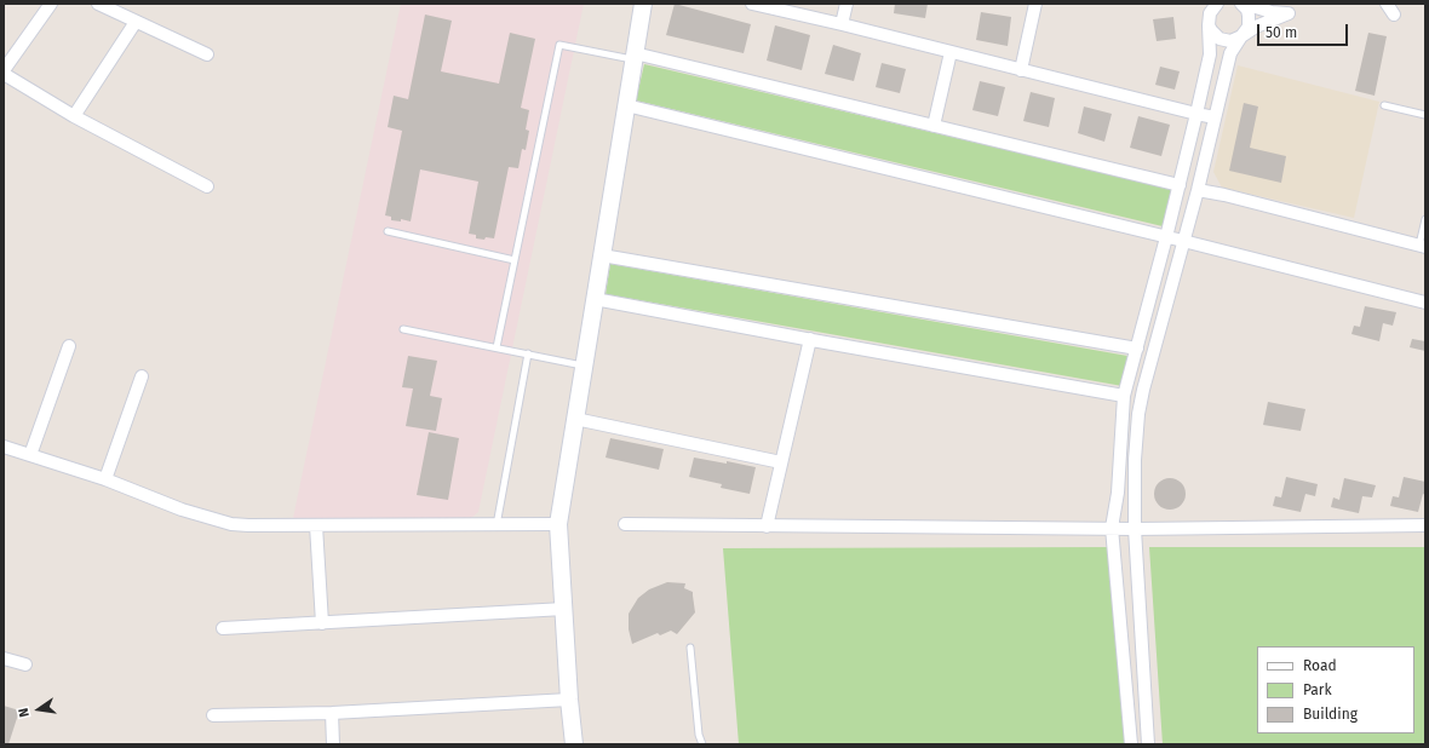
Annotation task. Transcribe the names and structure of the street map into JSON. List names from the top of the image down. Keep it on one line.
{"legend":["Road","Park","Building"],"scale_bar":"50 m","north":"left"}
